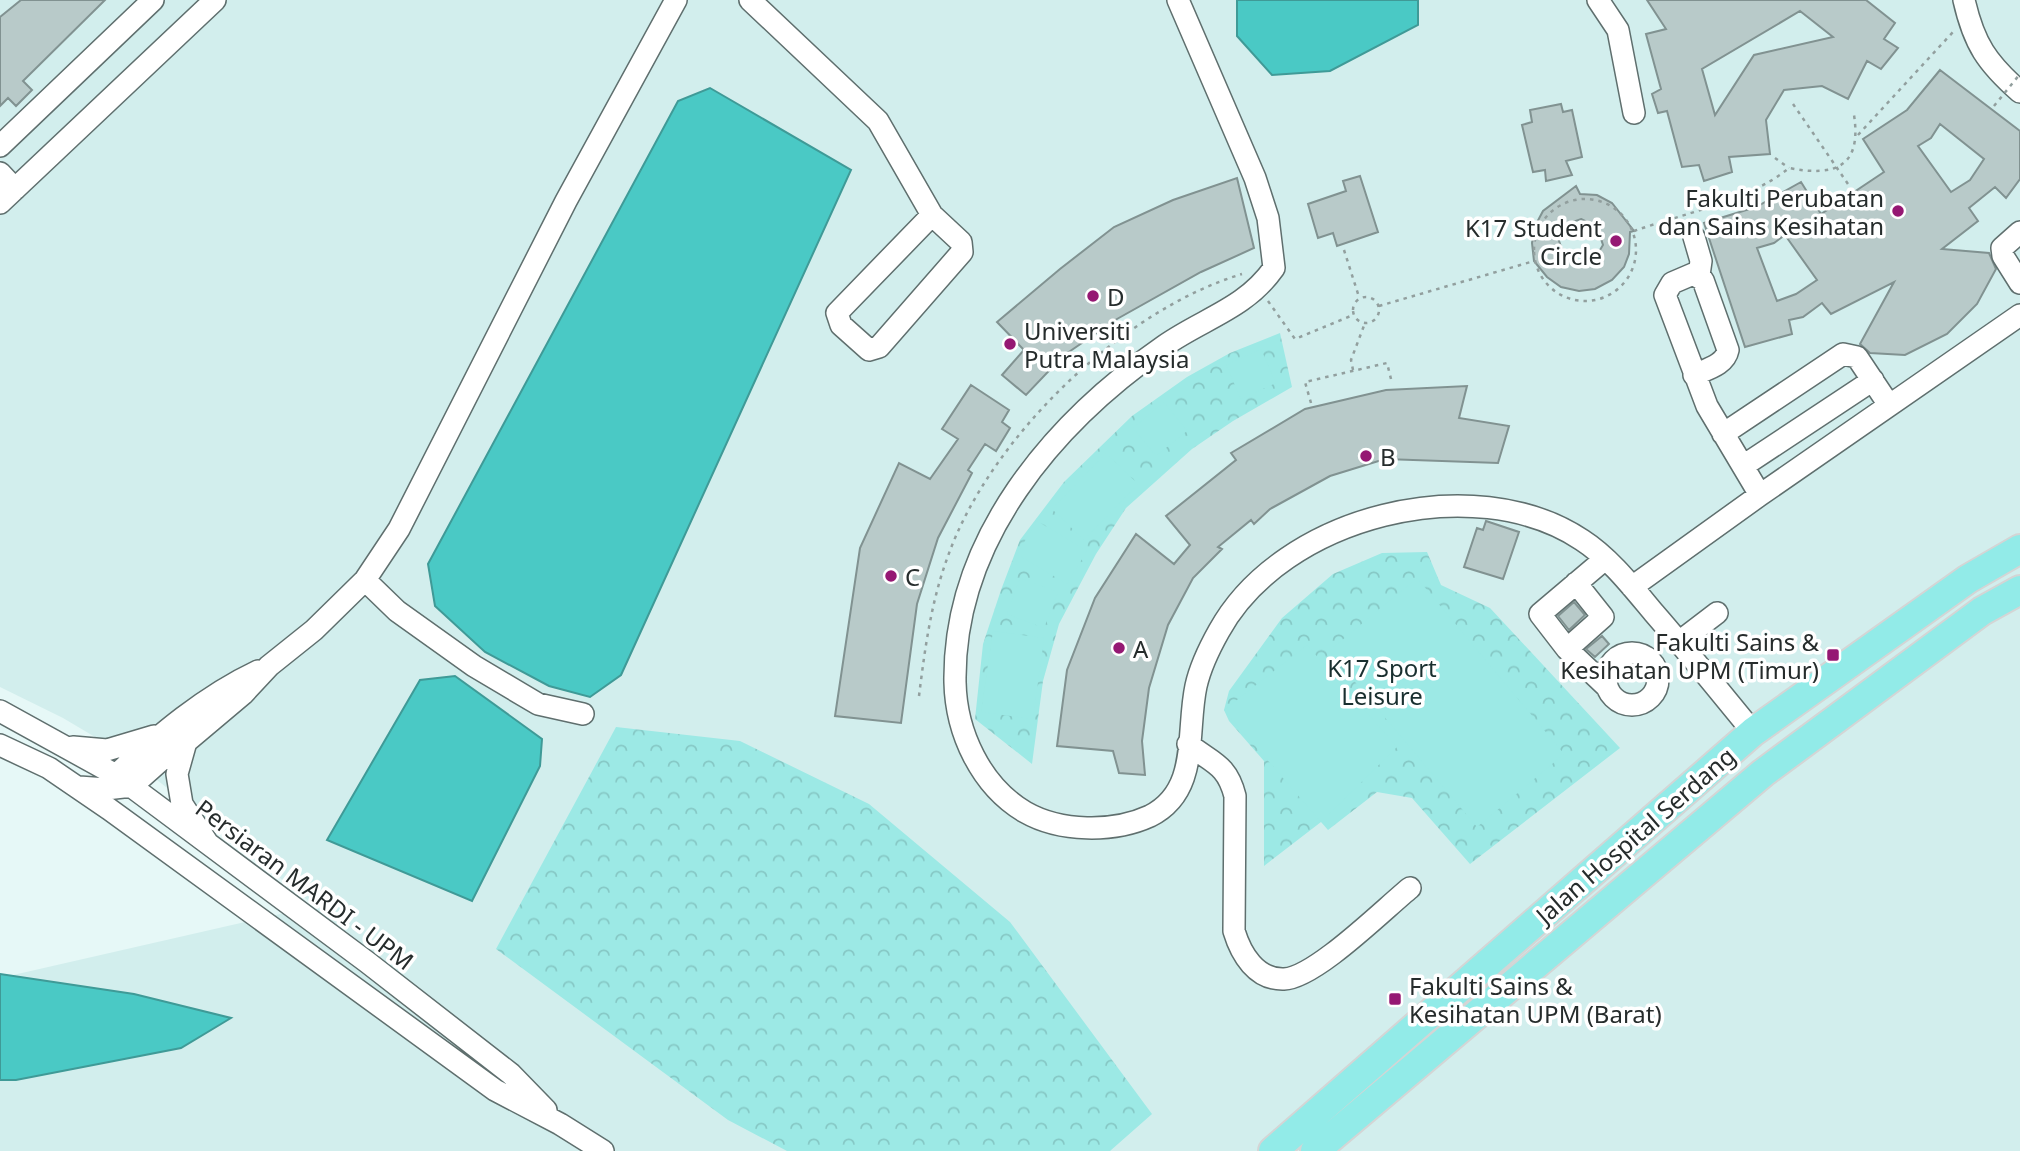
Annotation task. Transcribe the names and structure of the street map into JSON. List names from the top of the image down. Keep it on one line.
{"streets":{"main road":["Jalan Hospital Serdang"],"street":["Persiaran MARDI - UPM"]},"parks":["K17 Sport Leisure"],"places":{"other":["Fakulti Perubatan dan Sains Kesihatan","K17 Student Circle","D","Universiti Putra Malaysia","B","C","A"],"transit":["Fakulti Sains & Kesihatan UPM (Timur)","Fakulti Sains & Kesihatan UPM (Barat)"]}}
